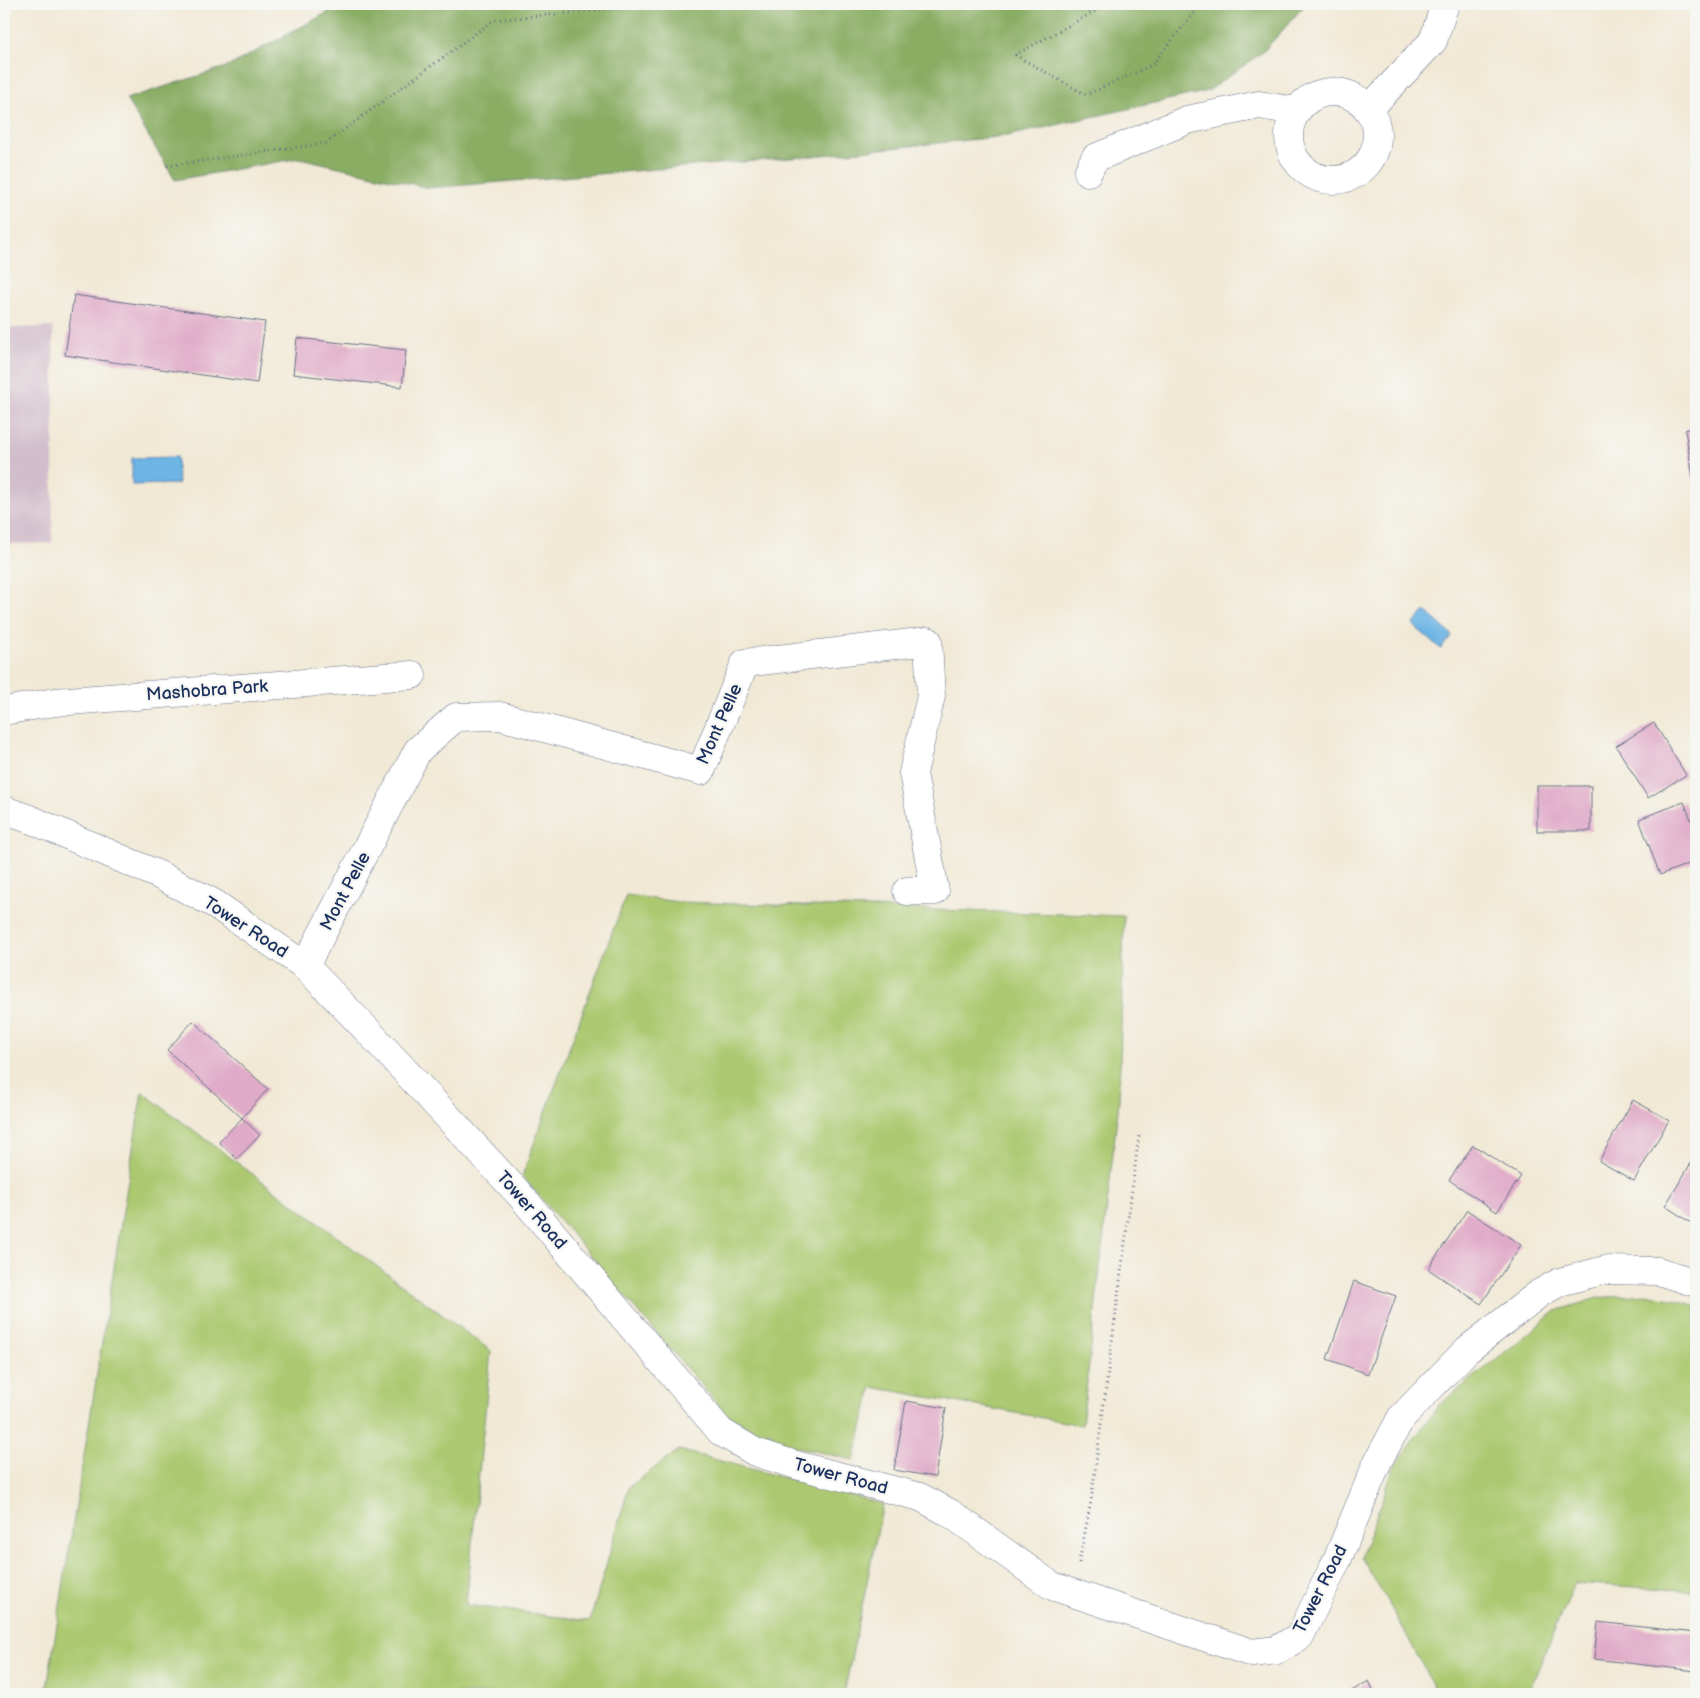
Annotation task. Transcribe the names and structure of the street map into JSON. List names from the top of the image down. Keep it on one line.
{"streets":{"street":["Mashobra Park","Mont Pelle","Tower Road"]},"crossings":[["Mont Pelle","Tower Road"]]}
